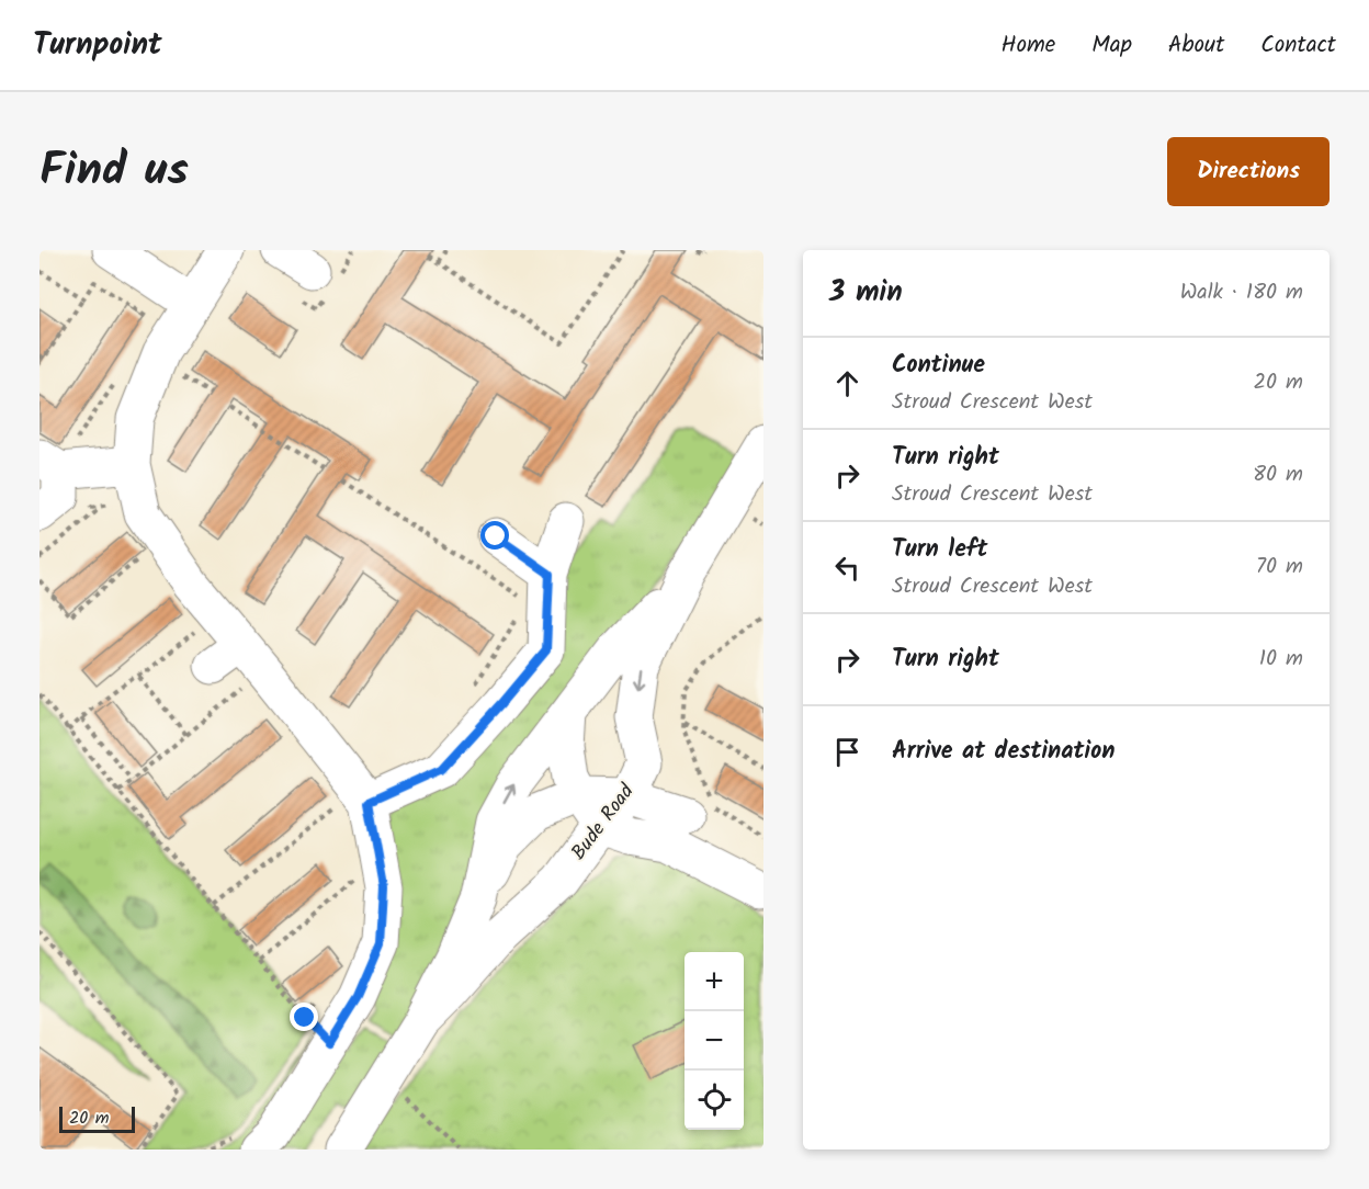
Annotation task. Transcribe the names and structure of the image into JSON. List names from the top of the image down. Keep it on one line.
{"streets":{"street":["Bude Road"]},"scale_bar":"20 m","page":{"header":"Turnpoint","nav":["Home","Map","About","Contact"],"title":"Find us","buttons":"Directions","heading":["3 min","Walk · 180 m"],"list":[["Continue","Stroud Crescent West","20 m"],["Turn right","Stroud Crescent West","80 m"],["Turn left","Stroud Crescent West","70 m"],["Turn right","10 m"],"Arrive at destination"],"map_buttons":["+","−"],"scale":"20 m"}}
